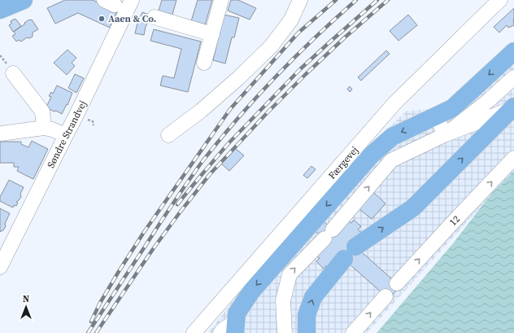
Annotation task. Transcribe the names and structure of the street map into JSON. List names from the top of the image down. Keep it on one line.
{"streets":{"street":["Søndre Strandvej","Færgevej","12"]},"places":["Aaen & Co."],"north":"top"}
